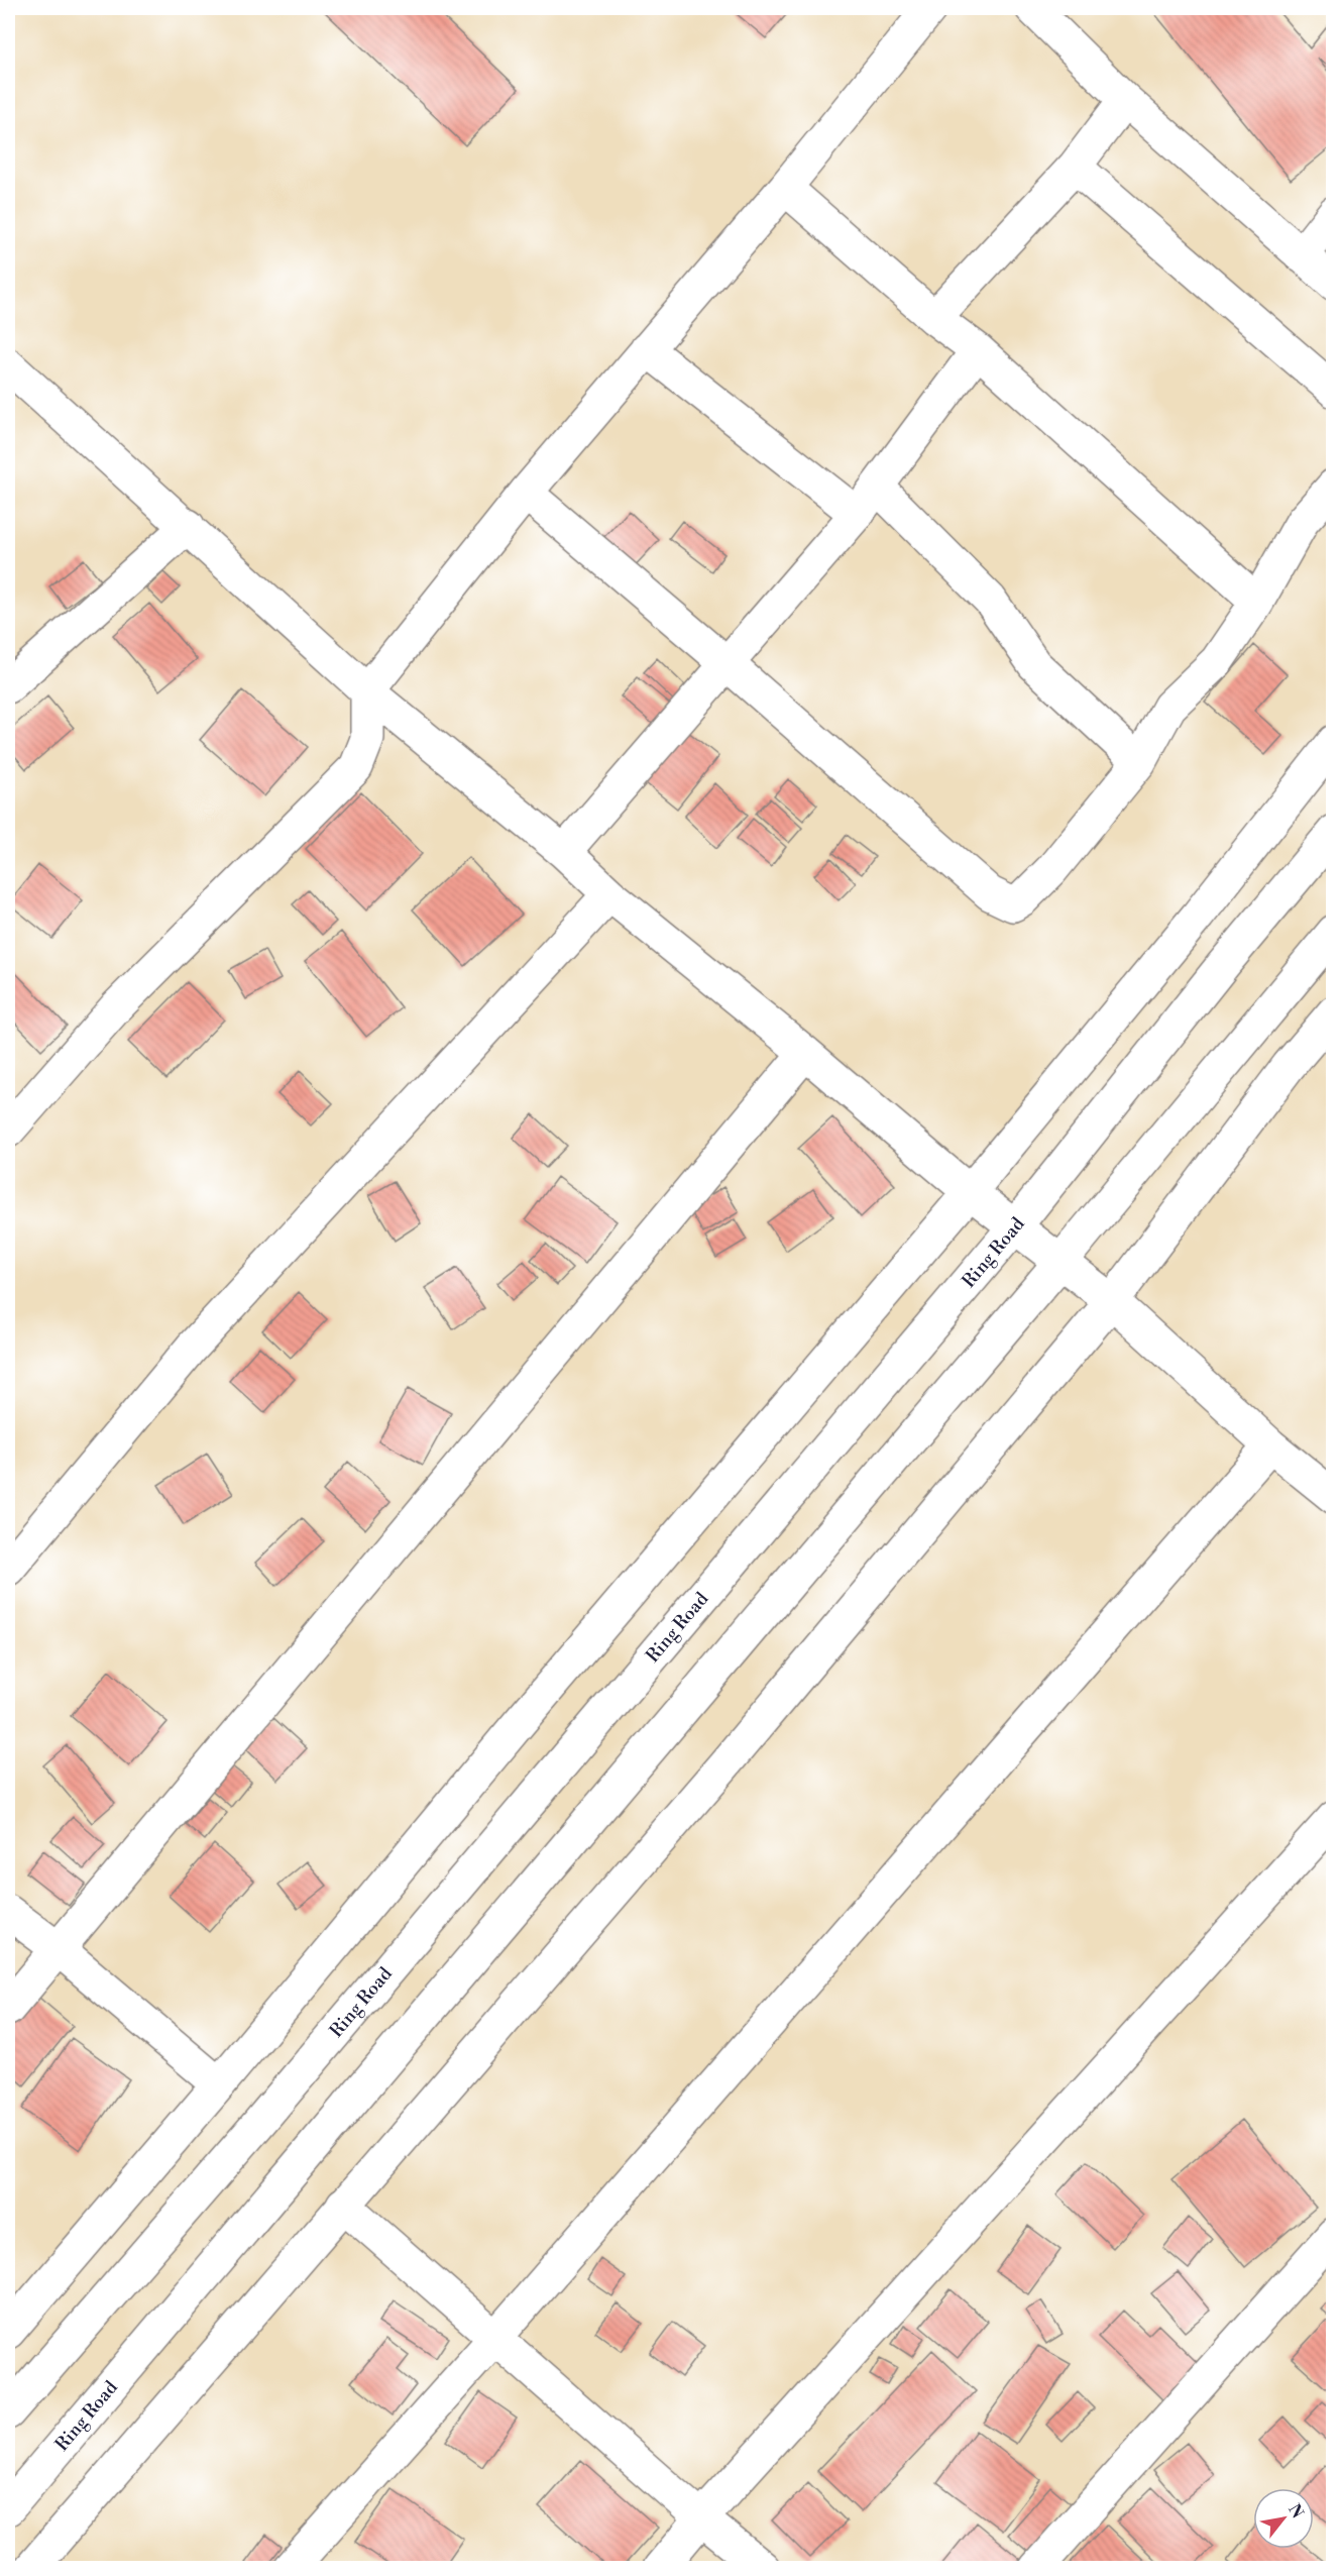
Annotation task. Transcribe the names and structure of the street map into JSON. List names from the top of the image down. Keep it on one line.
{"streets":{"main road":["Ring Road"]},"north":"top right"}
